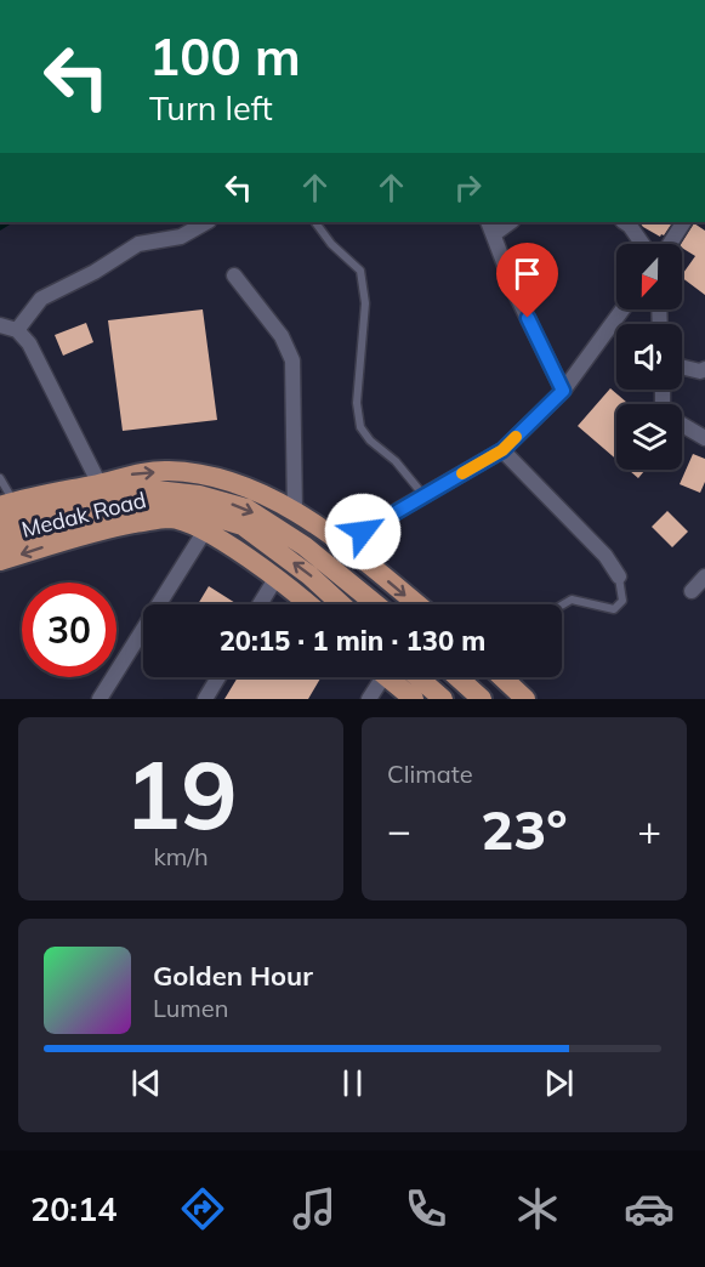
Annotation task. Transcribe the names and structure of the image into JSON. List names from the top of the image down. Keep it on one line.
{"streets":{"main road":["Medak Road"]},"north":"bottom","page":{"turn":["100 m","Turn left"],"limit":"30","trip":"20:15 · 1 min · 130 m","tile":[["19","km/h"],"Climate"],"heat":["−","23°","+"],"song":["Golden Hour","Lumen"],"tabs":"20:14"}}
